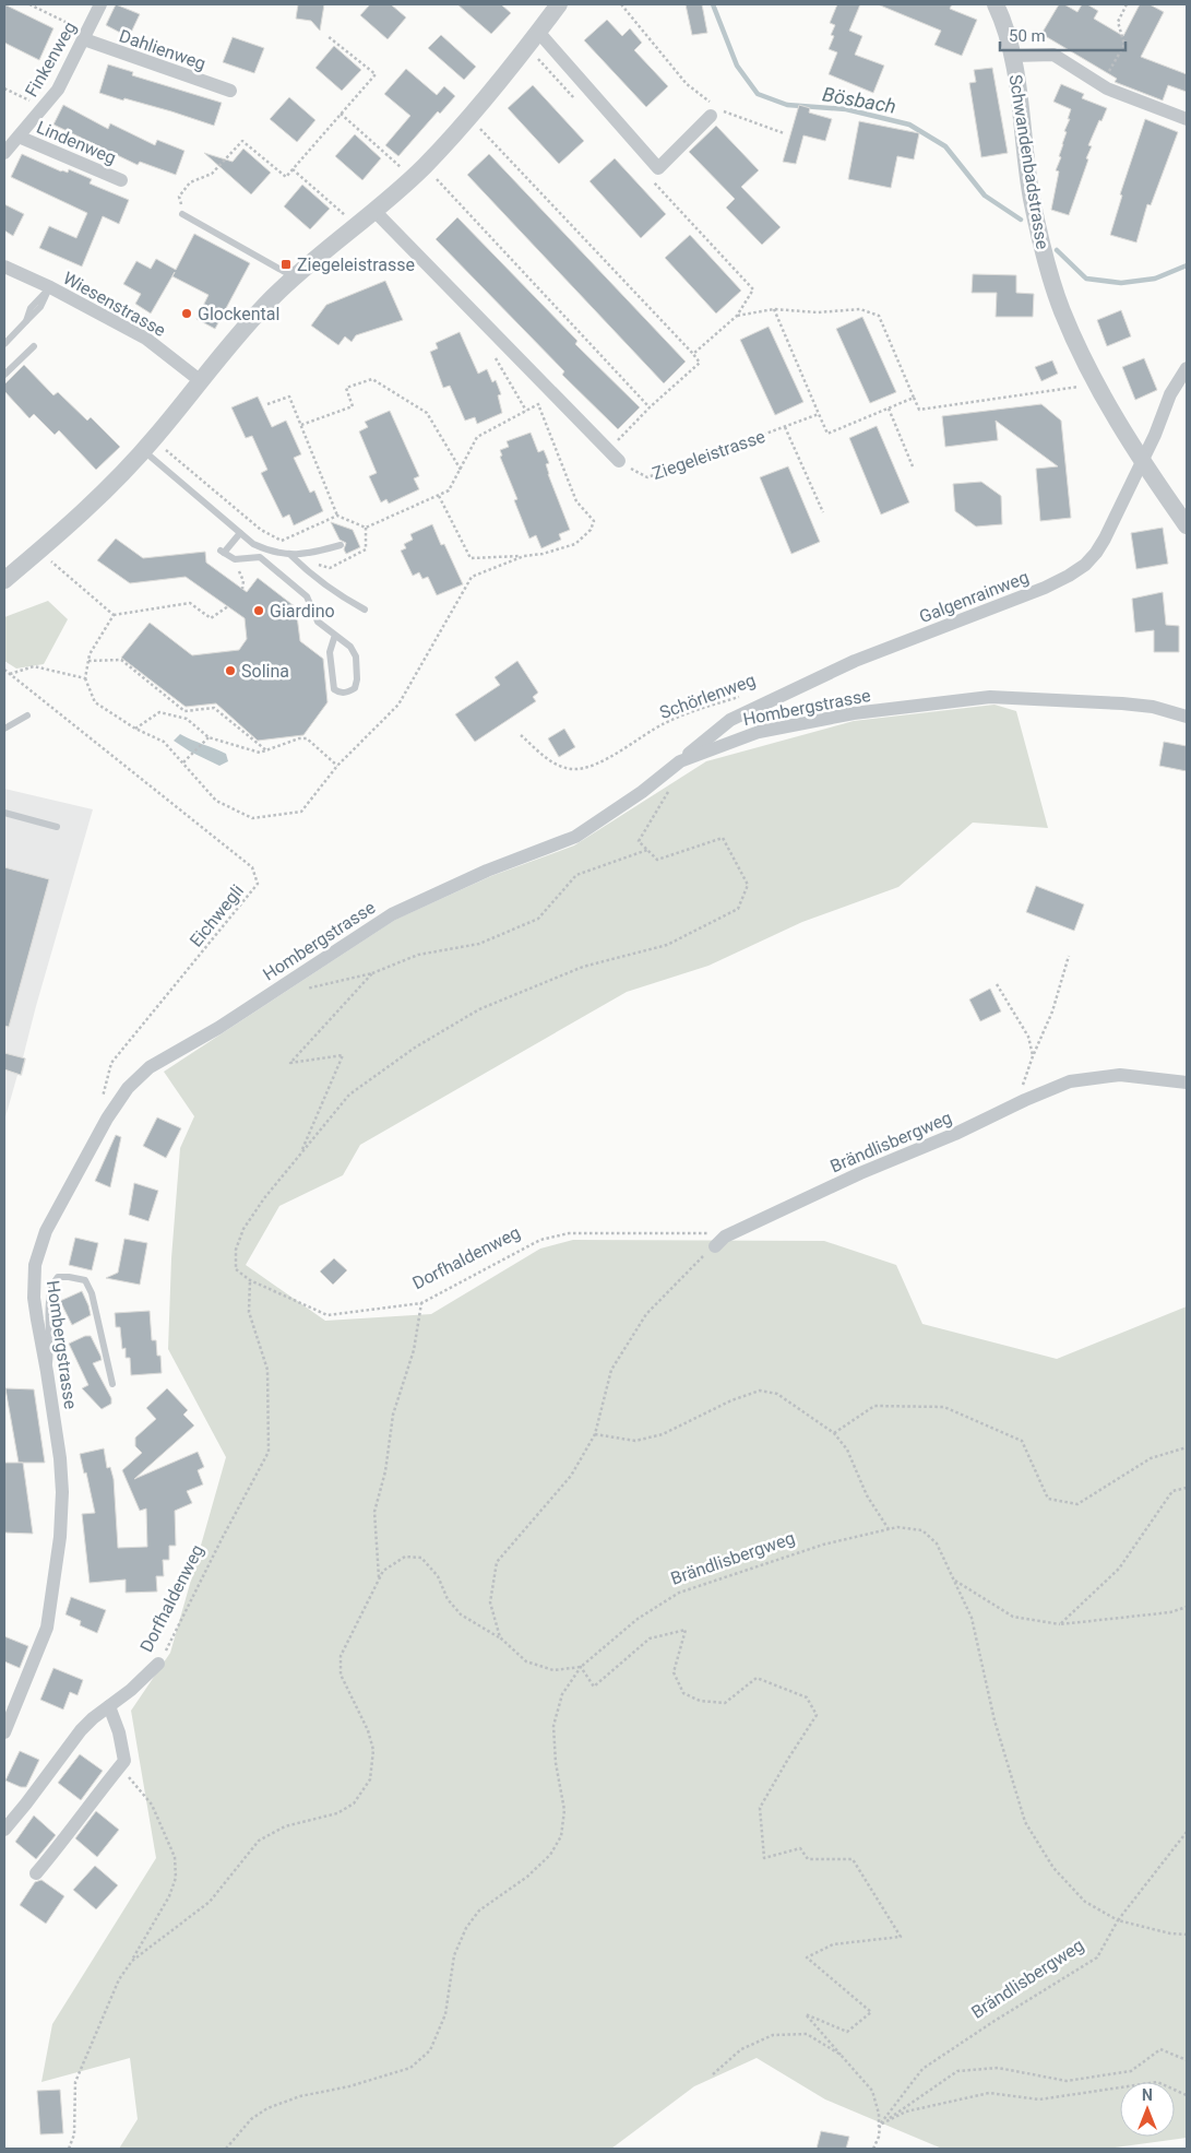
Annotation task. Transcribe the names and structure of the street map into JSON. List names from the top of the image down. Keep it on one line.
{"streets":{"street":["Dahlienweg","Finkenweg","Lindenweg","Schwandenbadstrasse","Wiesenstrasse","Galgenrainweg","Hombergstrasse","Brändlisbergweg","Dorfhaldenweg"],"path":["Ziegeleistrasse","Schörlenweg","Eichwegli"]},"crossings":[["Dahlienweg","Finkenweg"],["Finkenweg","Lindenweg"],["Schwandenbadstrasse","Galgenrainweg"],["Galgenrainweg","Hombergstrasse"],["Brändlisbergweg","Dorfhaldenweg"]],"water":["Bösbach"],"places":{"transit":["Ziegeleistrasse"],"other":["Glockental","Giardino","Solina"]},"scale_bar":"50 m","north":"top"}
